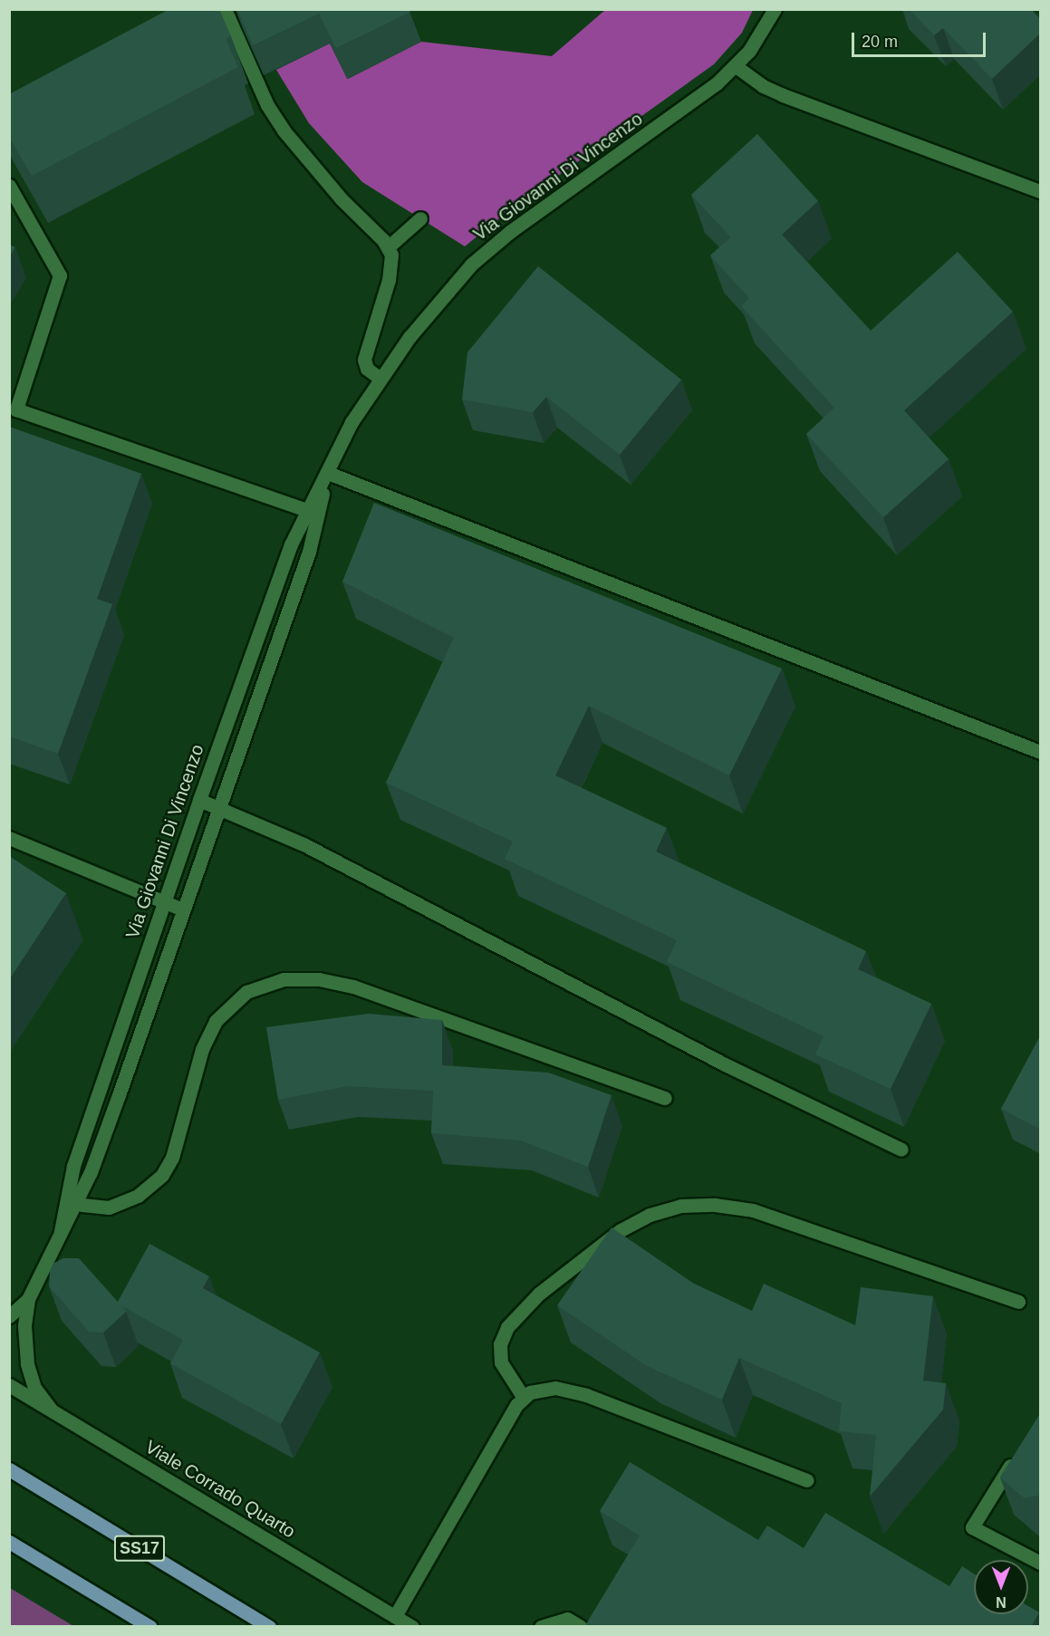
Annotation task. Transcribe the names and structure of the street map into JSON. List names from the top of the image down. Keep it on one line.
{"streets":{"main road":["SS17"],"street":["Via Giovanni Di Vincenzo","Viale Corrado Quarto"]},"crossings":[["Via Giovanni Di Vincenzo","Viale Corrado Quarto"]],"scale_bar":"20 m","north":"bottom"}
